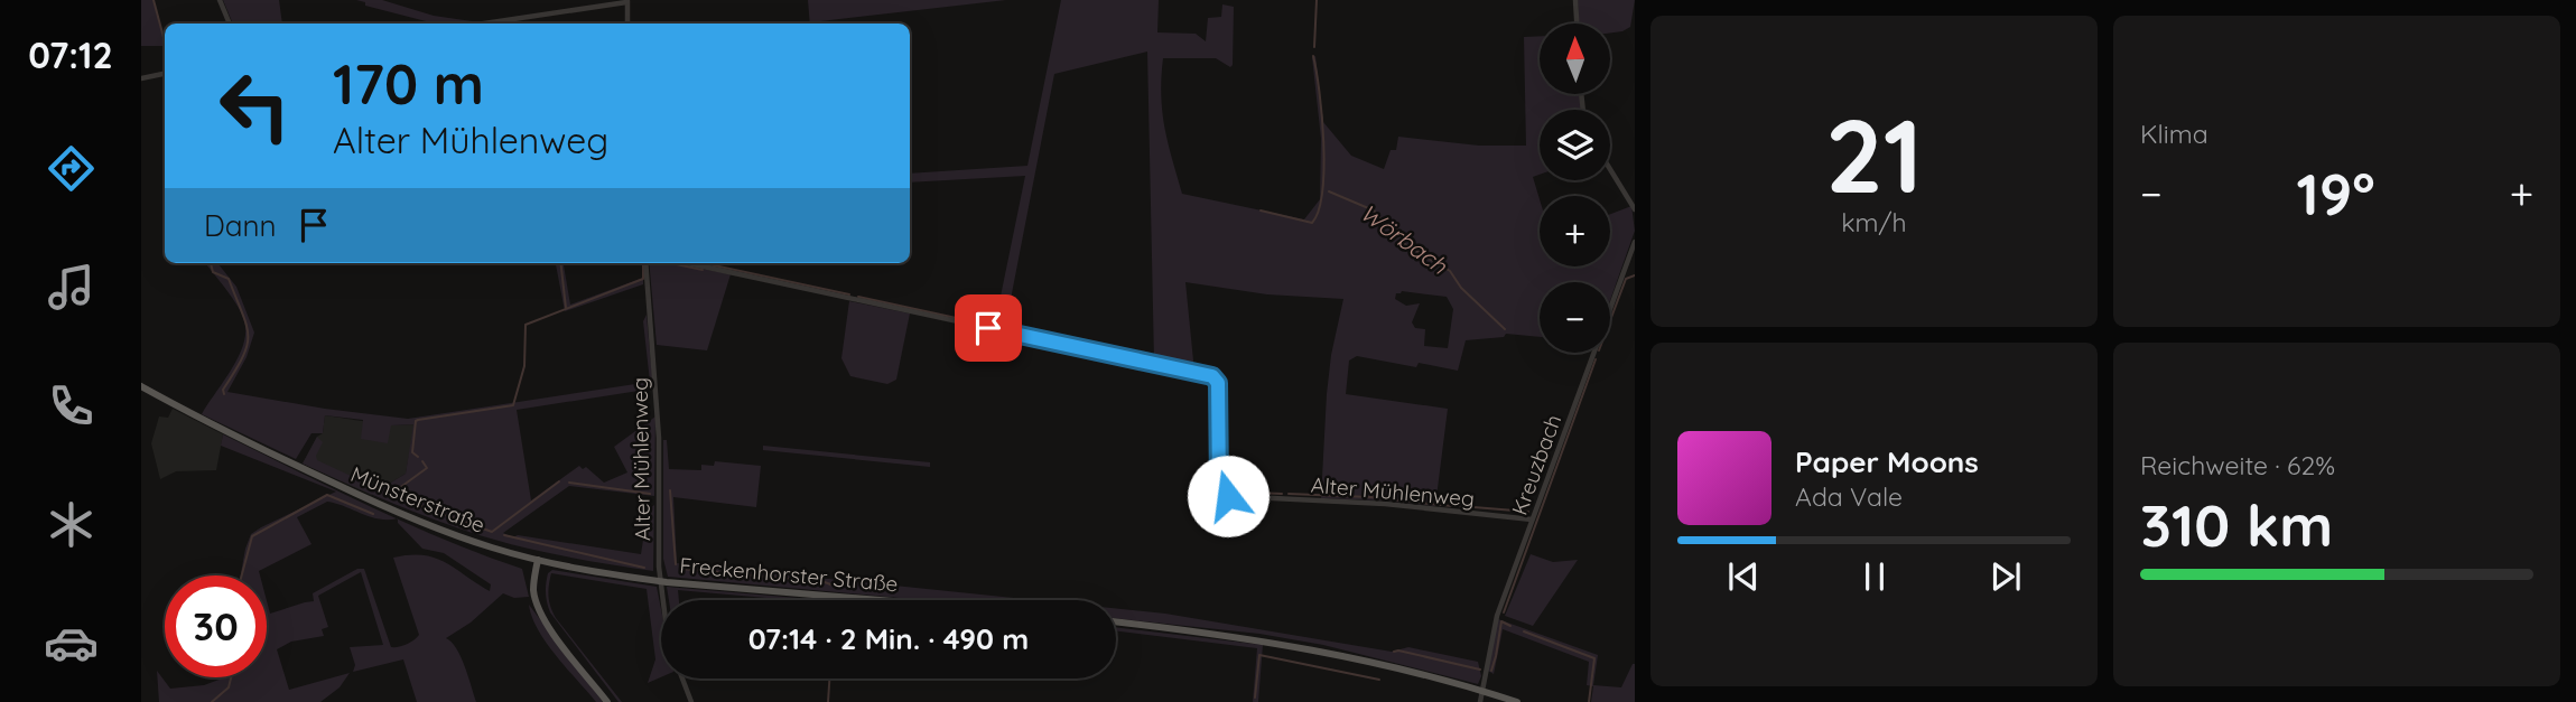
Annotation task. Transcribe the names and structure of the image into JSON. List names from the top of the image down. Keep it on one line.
{"streets":{"main road":["Münsterstraße","Freckenhorster Straße"],"street":["Alter Mühlenweg","Kreuzbach"]},"crossings":[["Alter Mühlenweg","Kreuzbach"],["Münsterstraße","Freckenhorster Straße"]],"water":["Wörbach"],"north":"top","page":{"tabs":"07:12","tile":[["21","km/h"],"Klima",["Reichweite · 62%","310 km"]],"map_buttons":["+","−"],"turn":["170 m","Alter Mühlenweg"],"heat":["−","19°","+"],"then":"Dann","song":["Paper Moons","Ada Vale"],"limit":"30","trip":"07:14 · 2 Min. · 490 m"}}
